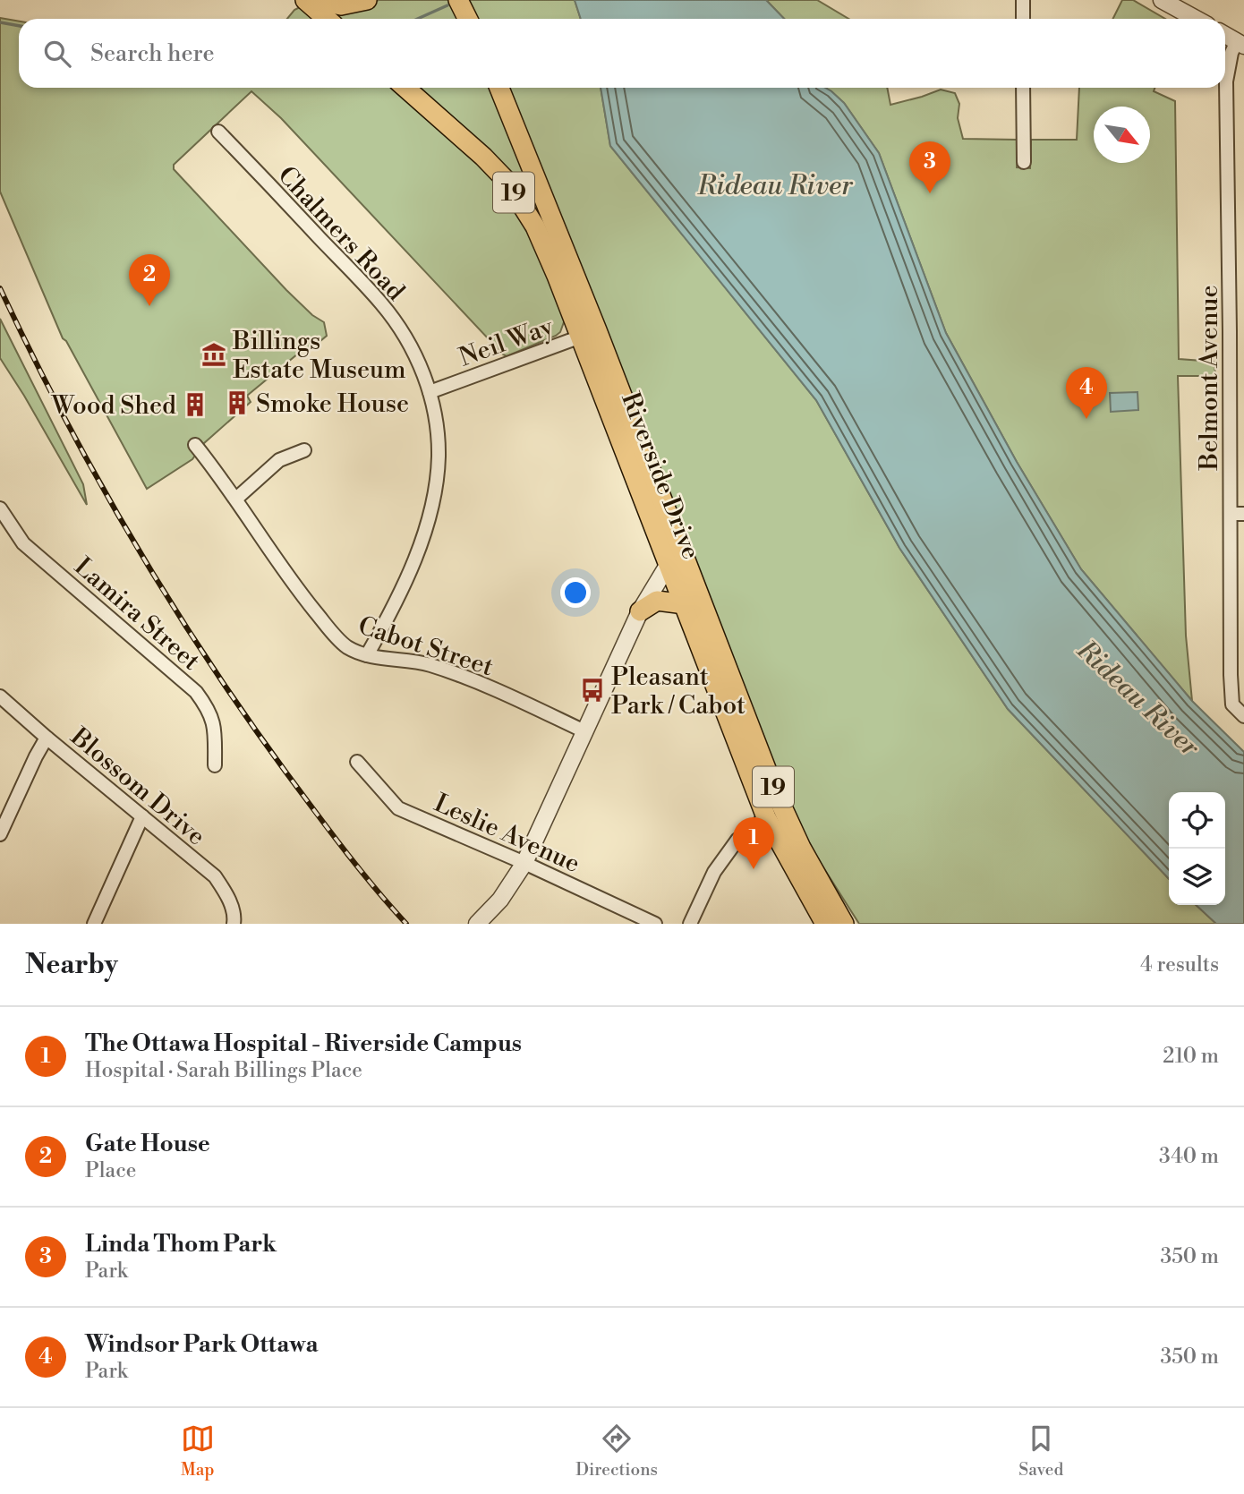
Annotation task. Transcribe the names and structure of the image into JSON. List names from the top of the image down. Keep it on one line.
{"streets":{"main road":["19","Riverside Drive"],"street":["Chalmers Road","Neil Way","Belmont Avenue","Lamira Street","Cabot Street","Blossom Drive","Leslie Avenue"]},"crossings":[["Chalmers Road","Neil Way"],["Chalmers Road","Cabot Street"],["Neil Way","Riverside Drive"]],"water":["Rideau River"],"places":{"museum":["Billings Estate Museum"],"building":["Smoke House","Wood Shed"],"bus stop":["Pleasant Park / Cabot"]},"north":"bottom right","page":{"search":"Search here","pins":["3","2","4","1"],"heading":["Nearby","4 results"],"list":[{"mark":"1","name":"The Ottawa Hospital - Riverside Campus","note":"Hospital · Sarah Billings Place","value":"210 m"},{"mark":"2","name":"Gate House","note":"Place","value":"340 m"},{"mark":"3","name":"Linda Thom Park","note":"Park","value":"350 m"},{"mark":"4","name":"Windsor Park Ottawa","note":"Park","value":"350 m"}],"nav":["Map","Directions","Saved"]}}
